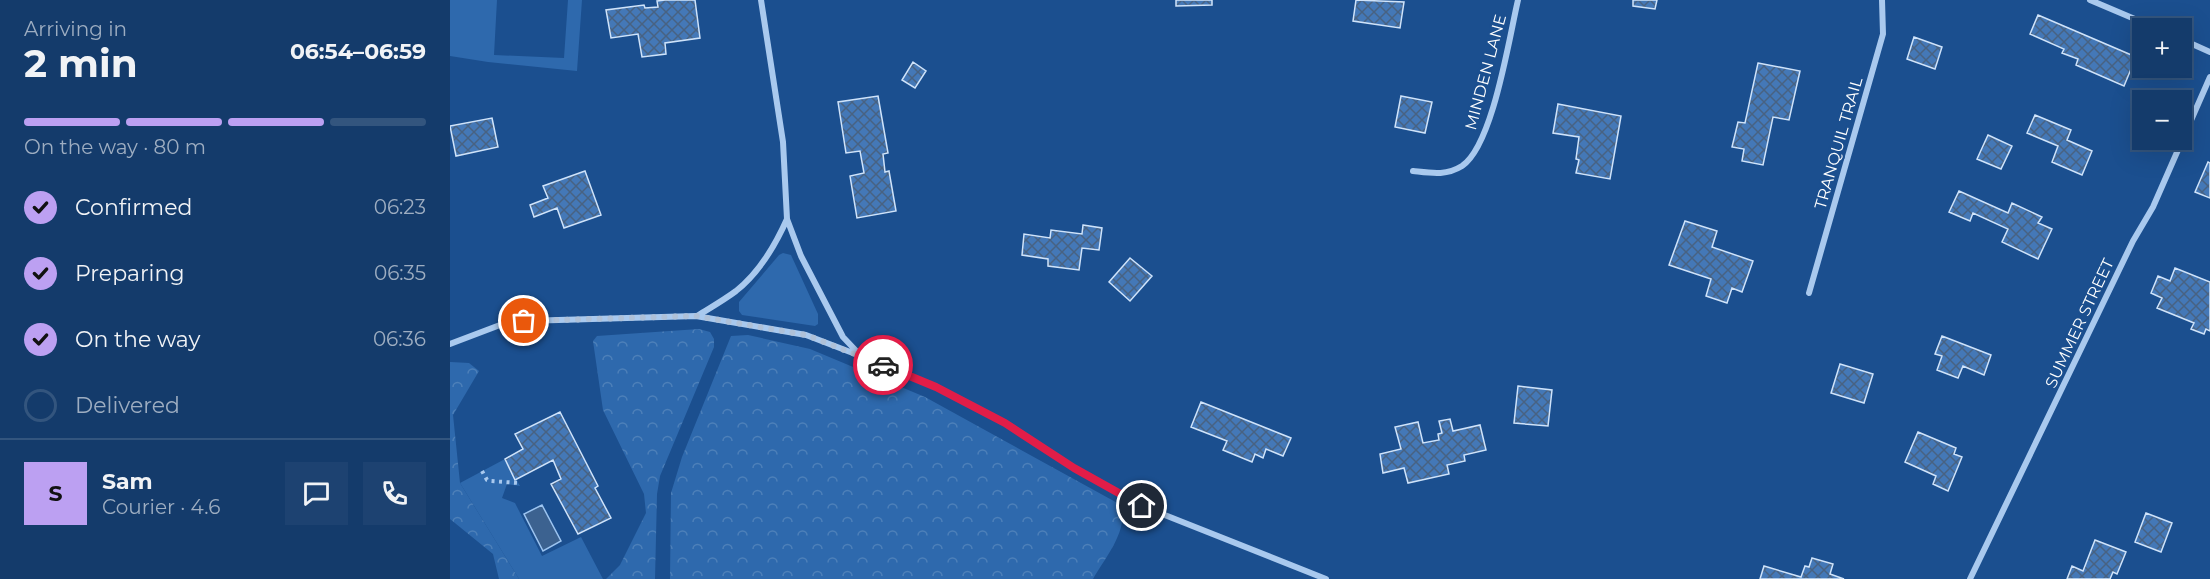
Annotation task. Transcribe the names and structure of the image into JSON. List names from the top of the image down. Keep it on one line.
{"streets":{"street":["MINDEN LANE","TRANQUIL TRAIL","SUMMER STREET"]},"page":{"heading":["2 min","Arriving in","06:54–06:59"],"panel":["Sam","Courier · 4.6"],"map_buttons":["+","−"],"bar":"On the way · 80 m","list":[["Confirmed","06:23"],["Preparing","06:35"],["On the way","06:36"],"Delivered"],"round":"S"}}
